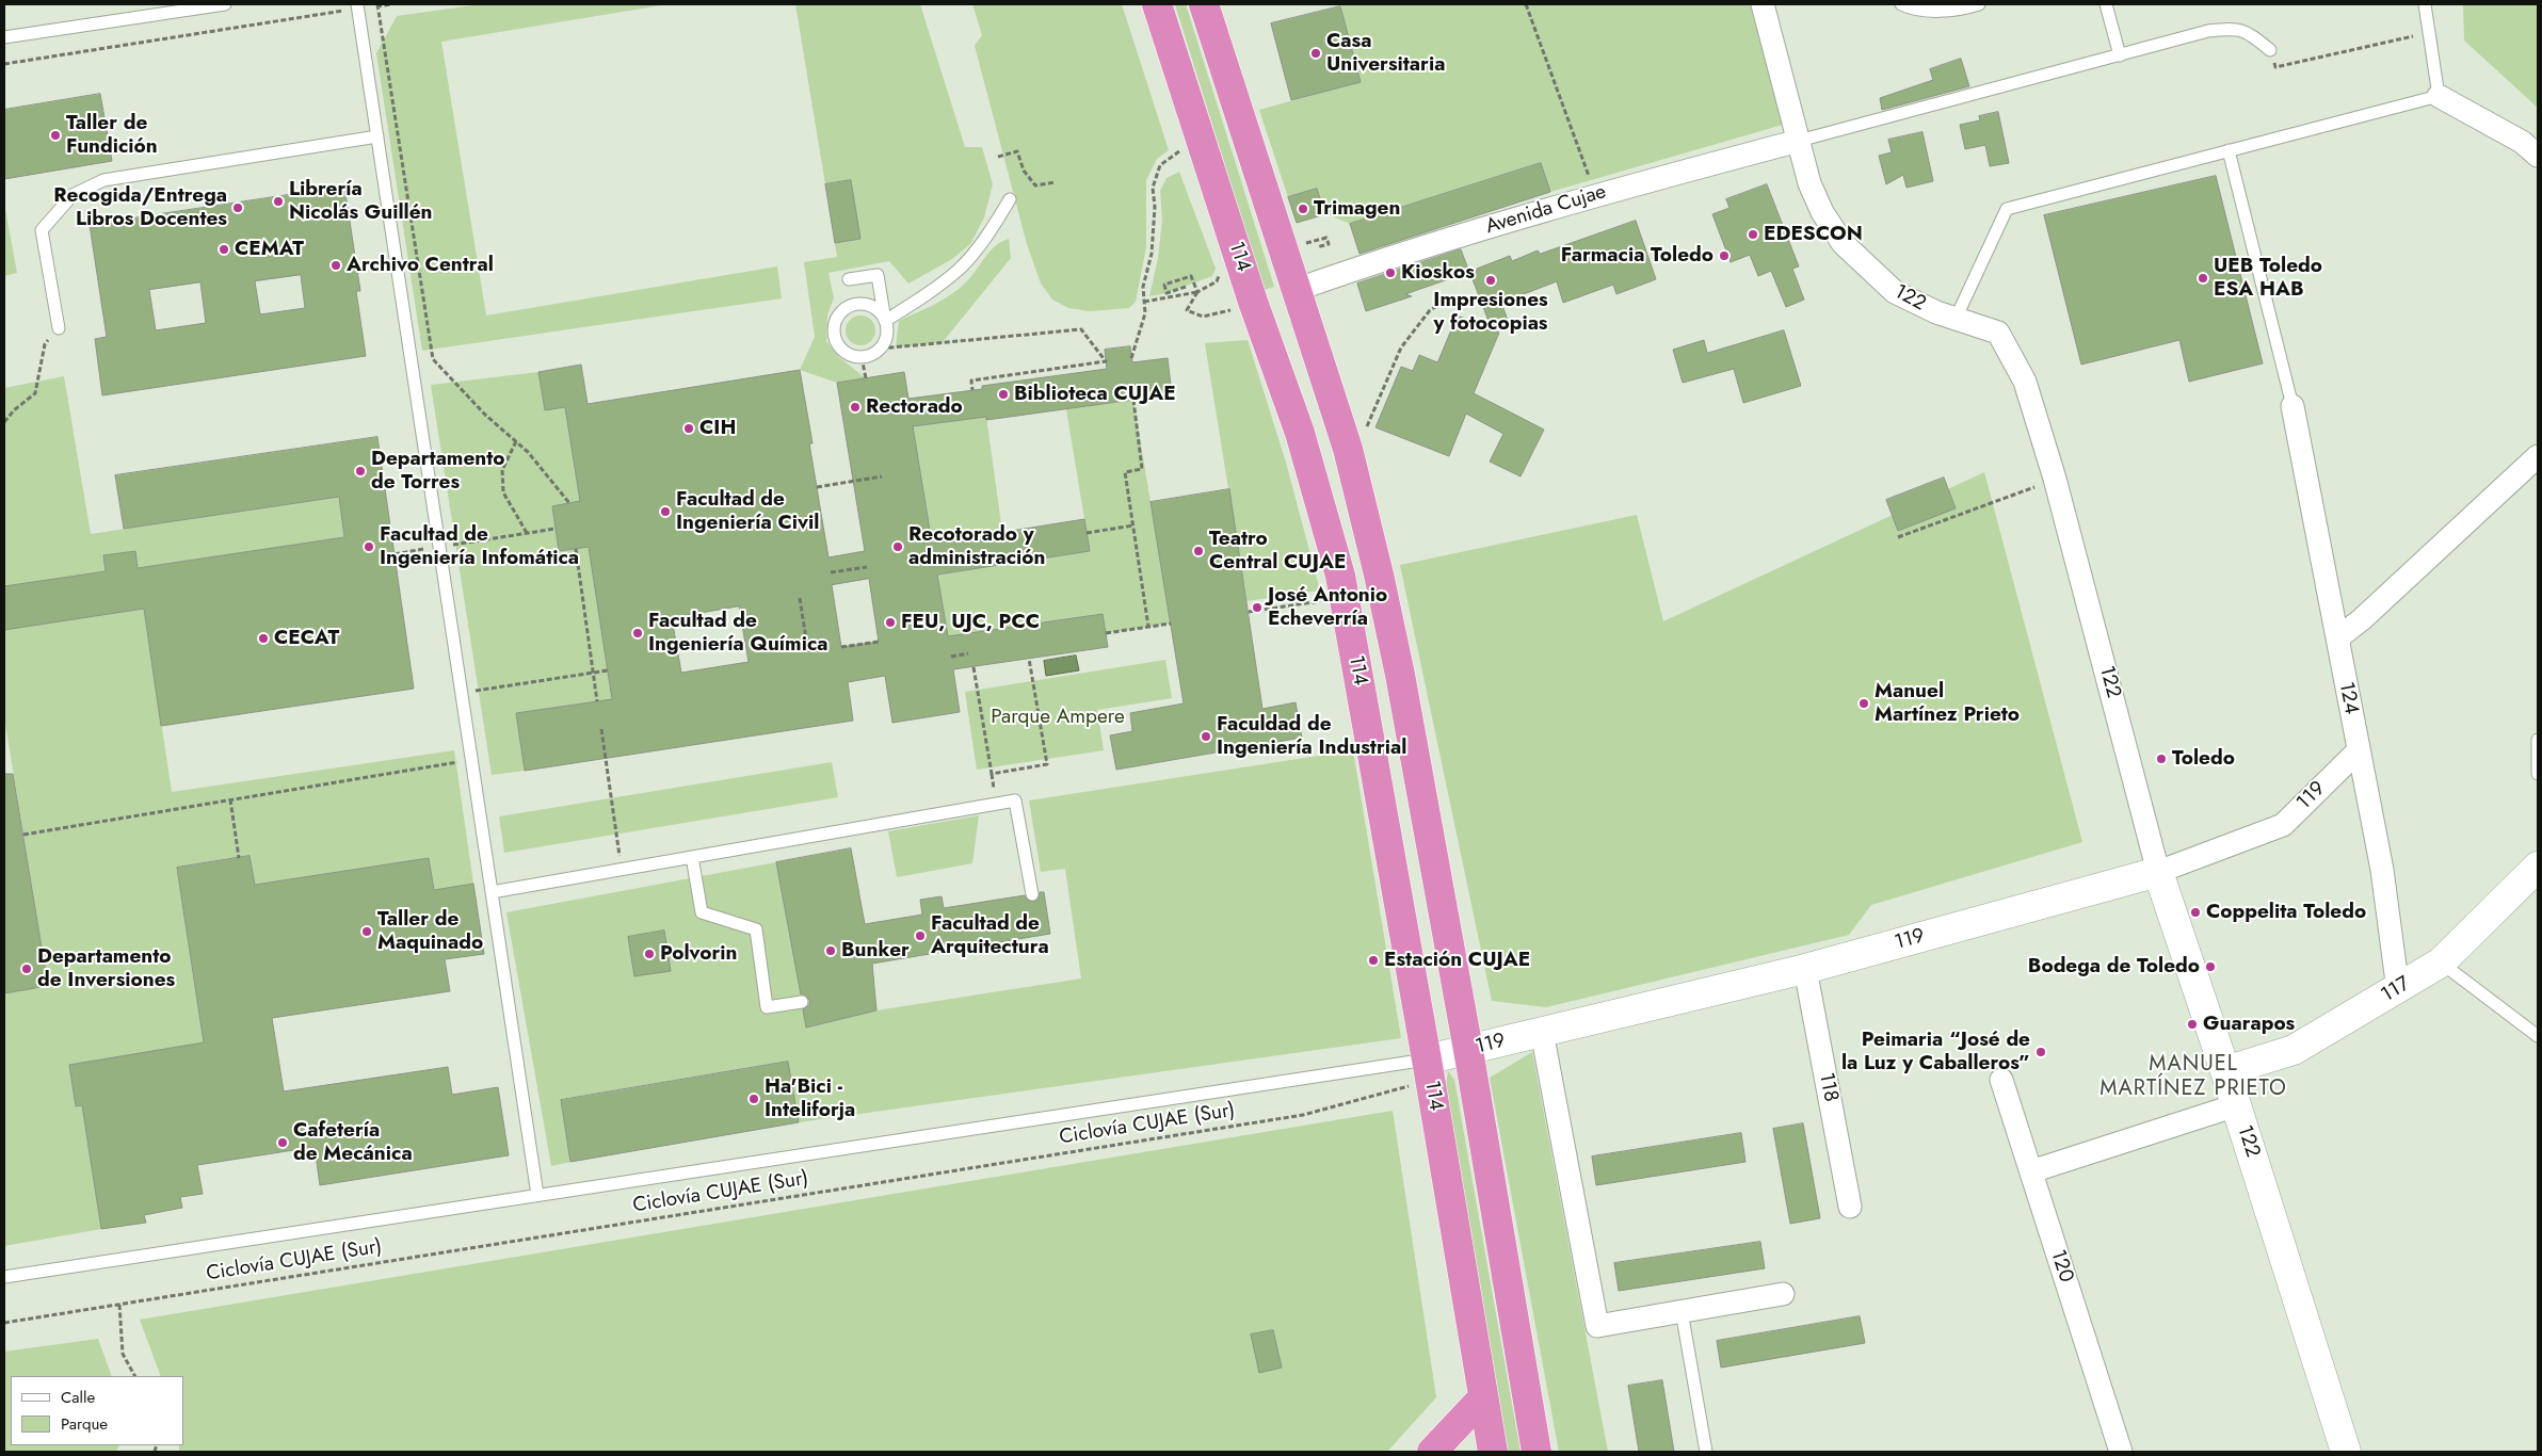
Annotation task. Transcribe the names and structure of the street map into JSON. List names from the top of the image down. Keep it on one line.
{"streets":{"highway":["114"],"street":["Avenida Cujae","122","124","119","117","118","120"],"path":["Ciclovía CUJAE (Sur)"]},"crossings":[["Avenida Cujae","114"],["Avenida Cujae","122"],["114","119"],["114","Ciclovía CUJAE (Sur)"],["122","119"],["122","117"],["124","119"],["124","117"],["119","118"],["119","Ciclovía CUJAE (Sur)"]],"districts":["MANUEL MARTÍNEZ PRIETO"],"parks":["Parque Ampere"],"places":["Casa Universitaria","Taller de Fundición","Librería Nicolás Guillén","Recogida/Entrega Libros Docentes","Trimagen","EDESCON","CEMAT","Farmacia Toledo","Archivo Central","Kioskos","UEB Toledo ESA HAB","Impresiones y fotocopias","Biblioteca CUJAE","Rectorado","CIH","Departamento de Torres","Facultad de Ingeniería Civil","Facultad de Ingeniería Infomática","Recotorado y administración","Teatro Central CUJAE","José Antonio Echeverría","FEU, UJC, PCC","Facultad de Ingeniería Química","CECAT","Manuel Martínez Prieto","Faculdad de Ingeniería Industrial","Toledo","Coppelita Toledo","Taller de Maquinado","Facultad de Arquitectura","Bunker","Polvorin","Estación CUJAE","Bodega de Toledo","Departamento de Inversiones","Guarapos","Peimaria “José de la Luz y Caballeros”","Ha'Bici - Inteliforja","Cafetería de Mecánica"],"legend":["Calle","Parque"]}
